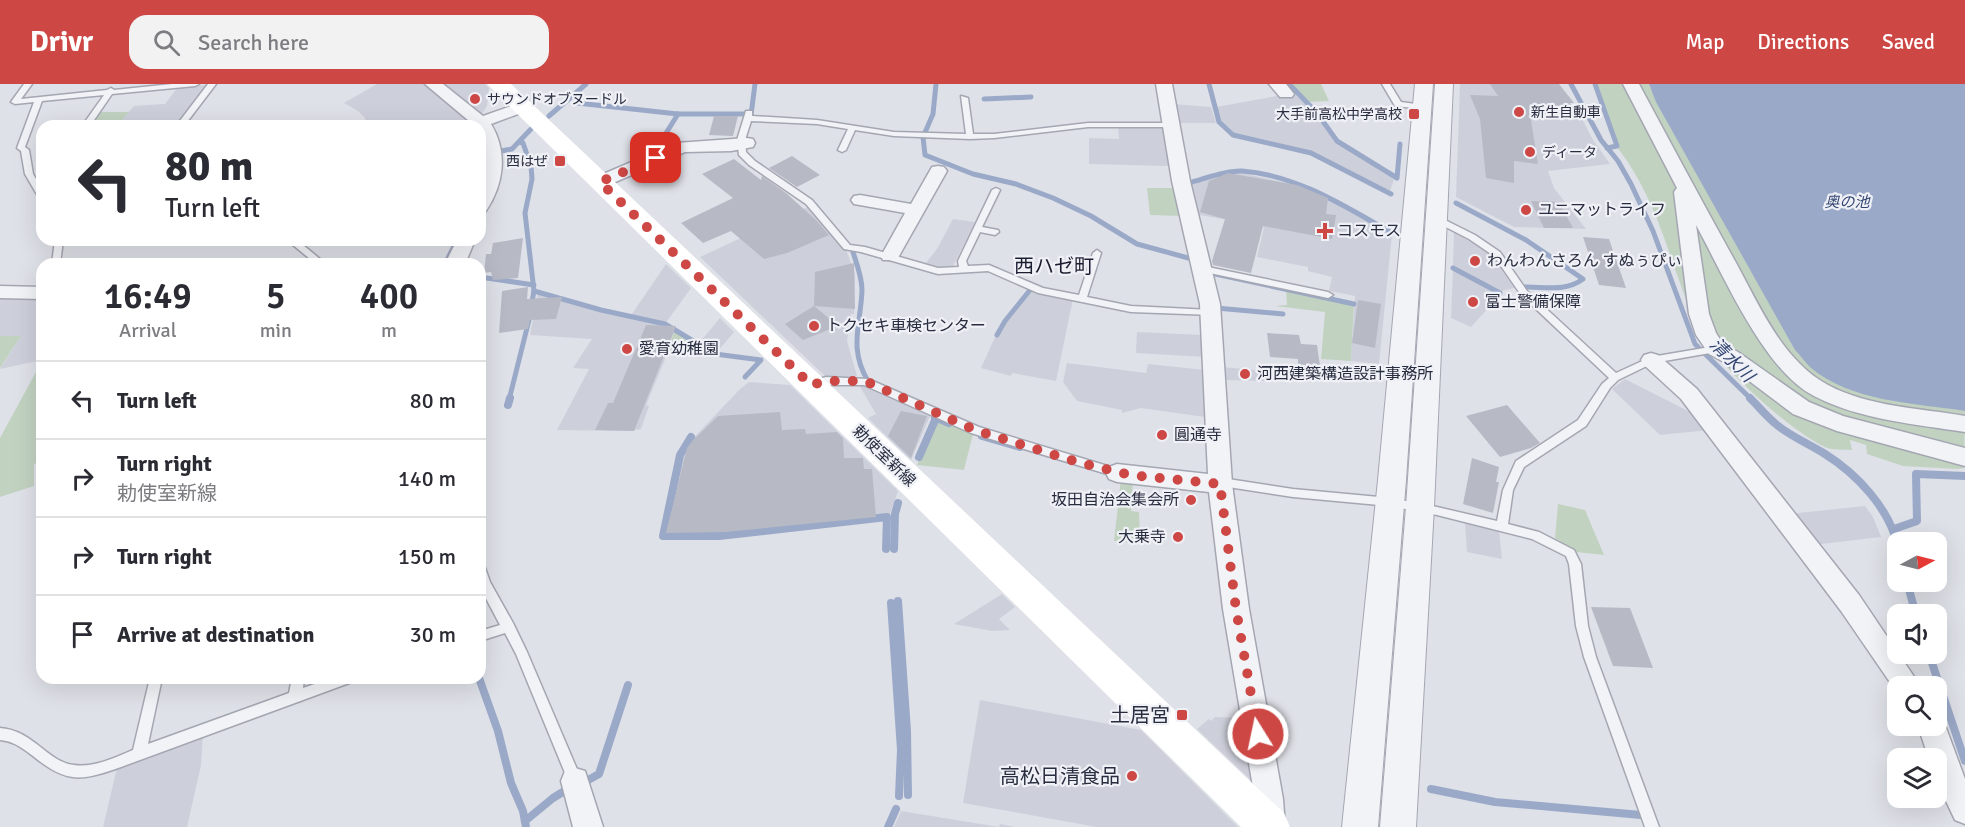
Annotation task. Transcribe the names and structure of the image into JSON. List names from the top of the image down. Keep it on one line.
{"streets":{"main road":["勅使室新線"]},"districts":["西ハゼ町"],"water":["奥の池","清水川"],"places":{"other":["サウンドオブヌードル","新生自動車","ディータ","ユニマットライフ","わんわんさろん すぬぅぴぃ","富士警備保障","トクセキ車検センター","愛育幼稚園","河西建築構造設計事務所","圓通寺","坂田自治会集会所","大乗寺","高松日清食品"],"transit":["大手前高松中学高校","西はぜ","土居宮"],"health":["コスモス"]},"north":"right","page":{"header":"Drivr","search":"Search here","nav":["Map","Directions","Saved"],"turn":["80 m","Turn left"],"eta":["16:49","Arrival","5","min","400","m"],"list":[{"name":"Turn left","value":"80 m"},{"name":"Turn right","note":"勅使室新線","value":"140 m"},{"name":"Turn right","value":"150 m"},{"name":"Arrive at destination","value":"30 m"}]}}
